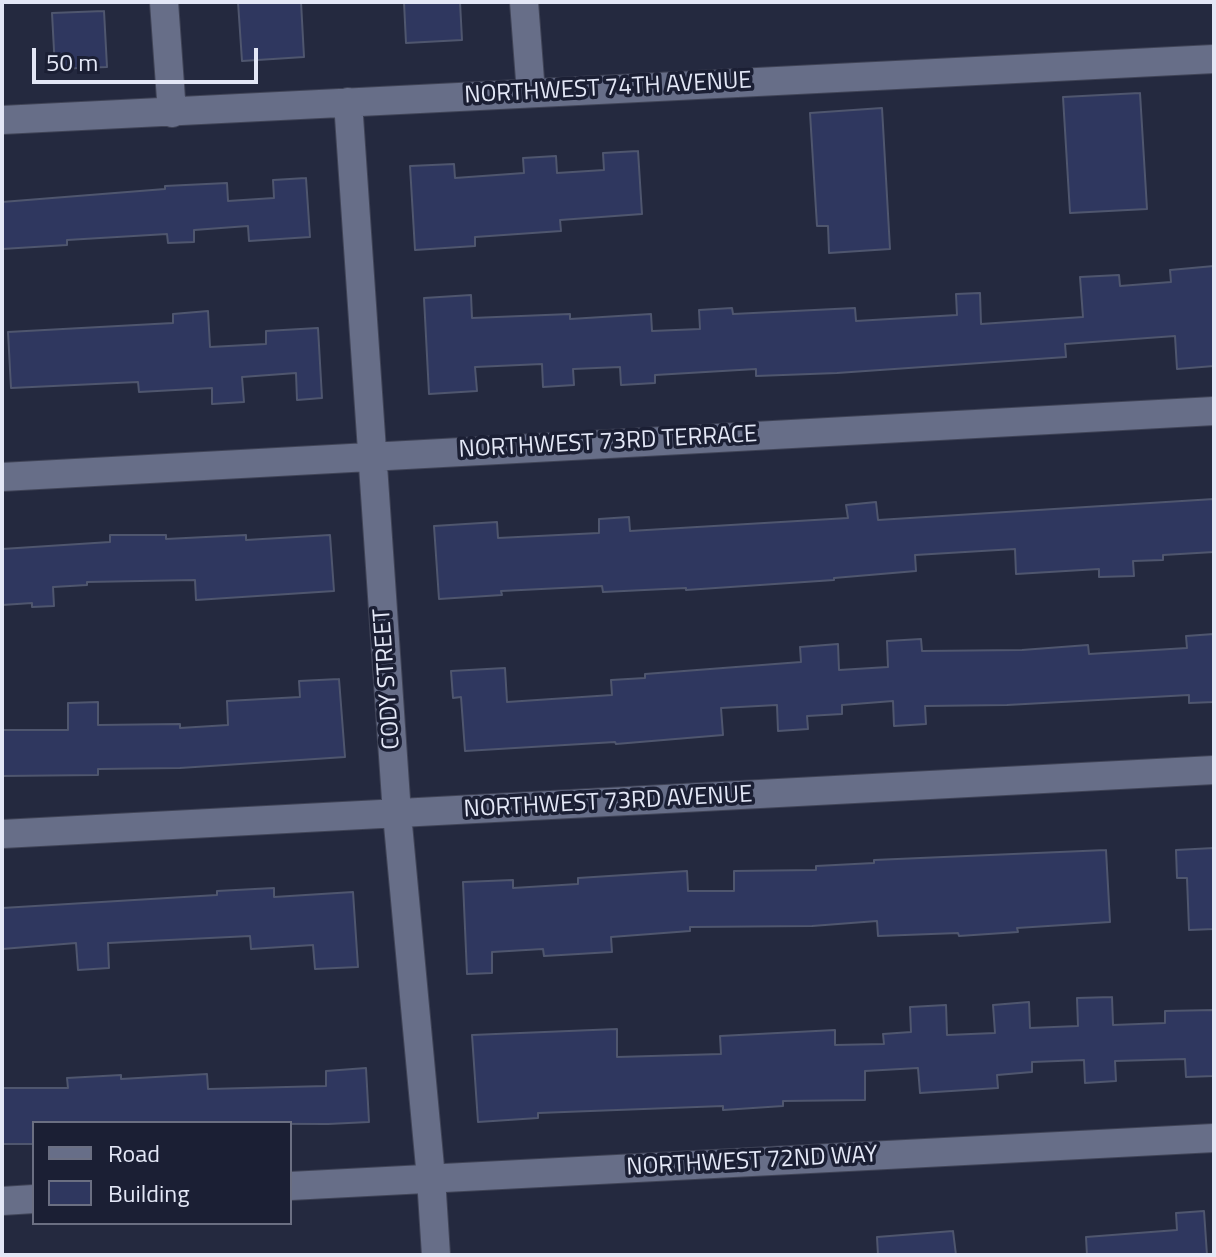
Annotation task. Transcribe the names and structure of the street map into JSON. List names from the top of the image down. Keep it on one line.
{"streets":{"street":["NORTHWEST 74TH AVENUE","NORTHWEST 73RD TERRACE","CODY STREET","NORTHWEST 73RD AVENUE","NORTHWEST 72ND WAY"]},"crossings":[["NORTHWEST 74TH AVENUE","CODY STREET"],["NORTHWEST 73RD TERRACE","CODY STREET"],["CODY STREET","NORTHWEST 73RD AVENUE"],["CODY STREET","NORTHWEST 72ND WAY"]],"legend":["Road","Building"],"scale_bar":"50 m"}
